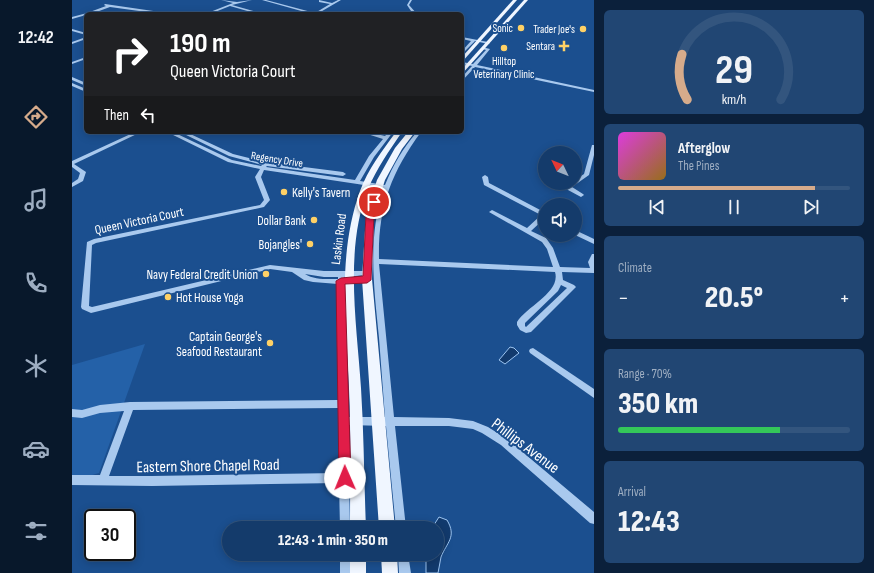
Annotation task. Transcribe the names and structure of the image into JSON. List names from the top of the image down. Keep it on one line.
{"streets":{"main road":["Laskin Road"],"street":["Regency Drive","Queen Victoria Court","Phillips Avenue","Eastern Shore Chapel Road"]},"crossings":[["Regency Drive","Queen Victoria Court"],["Regency Drive","Laskin Road"],["Queen Victoria Court","Laskin Road"],["Laskin Road","Phillips Avenue"],["Laskin Road","Eastern Shore Chapel Road"]],"places":{"other":["Sonic","Trader Joe's","Hilltop Veterinary Clinic","Kelly's Tavern","Dollar Bank","Bojangles'","Navy Federal Credit Union","Hot House Yoga","Captain George's Seafood Restaurant"],"health":["Sentara"]},"north":"top left","page":{"tabs":"12:42","turn":["190 m","Queen Victoria Court"],"then":"Then","song":["Afterglow","The Pines"],"tile":["Climate",["Range · 70%","350 km"],["Arrival","12:43"]],"heat":["−","20.5°","+"],"limit":"30","trip":"12:43 · 1 min · 350 m","gauge":["29","km/h"]}}
